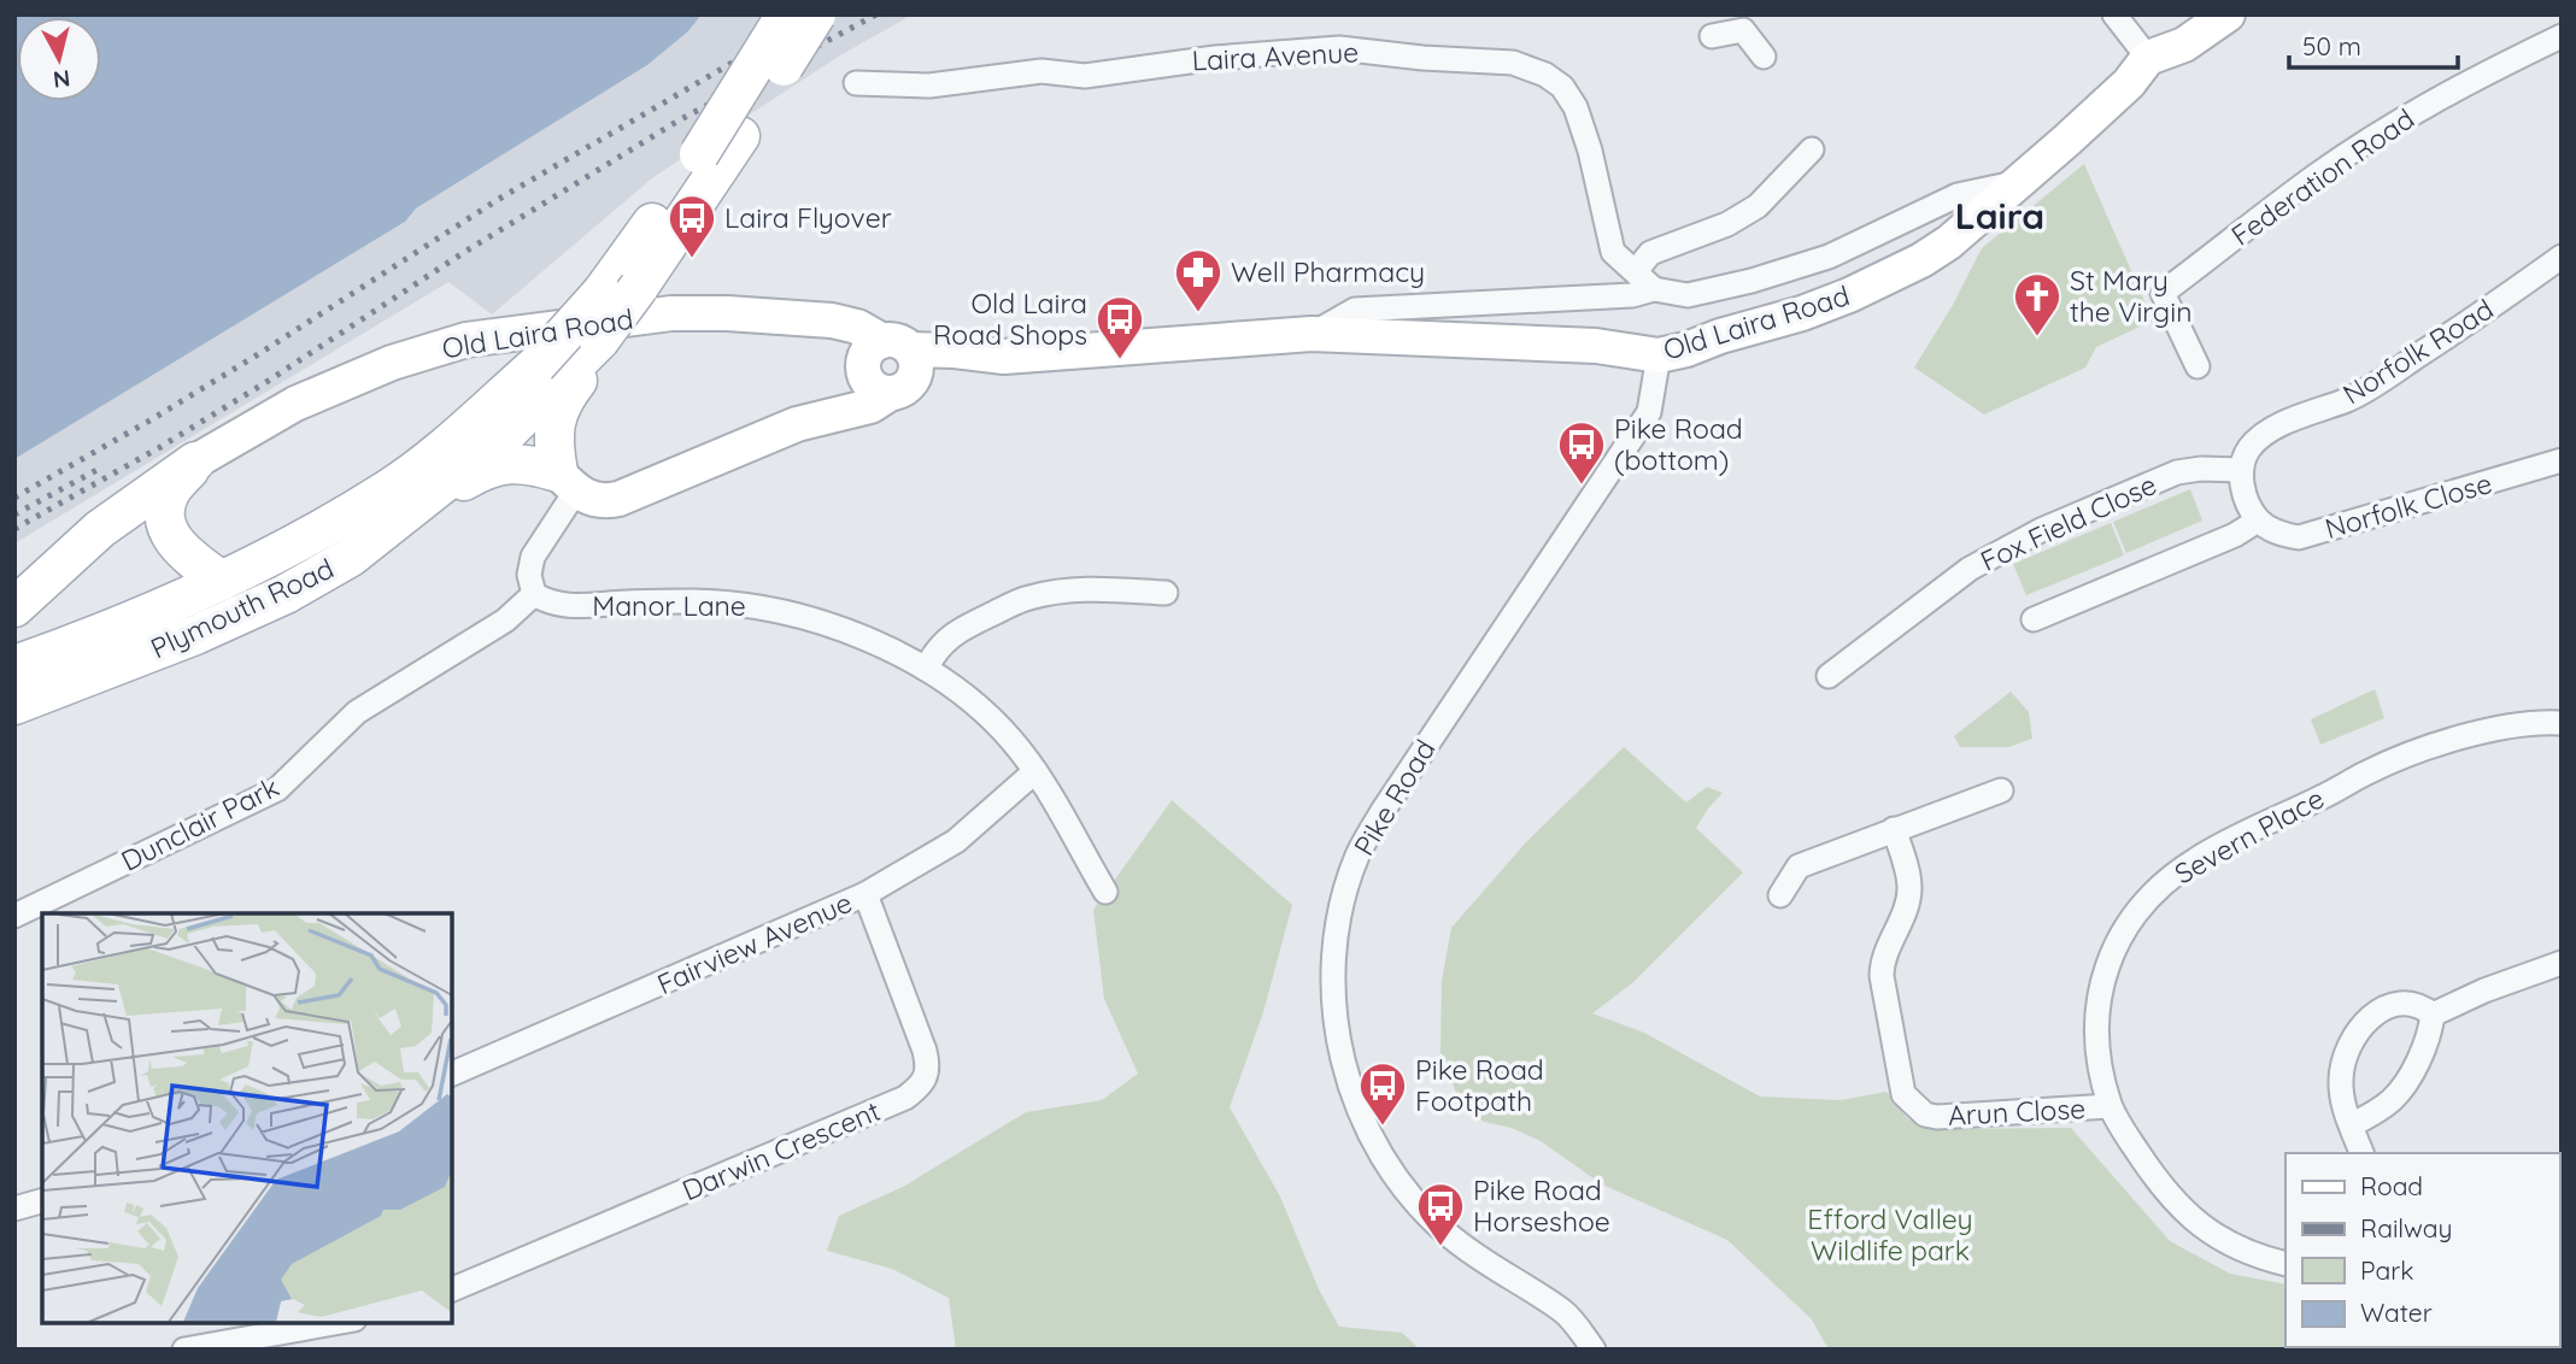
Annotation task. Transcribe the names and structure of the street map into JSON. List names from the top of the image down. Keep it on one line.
{"streets":{"main road":["Old Laira Road","Plymouth Road"],"street":["Laira Avenue","Federation Road","Norfolk Road","Norfolk Close","Fox Field Close","Manor Lane","Pike Road","Dunclair Park","Severn Place","Fairview Avenue","Arun Close","Darwin Crescent"]},"crossings":[["Laira Avenue","Old Laira Road"],["Old Laira Road","Pike Road"],["Norfolk Road","Fox Field Close"],["Manor Lane","Dunclair Park"],["Manor Lane","Fairview Avenue"],["Severn Place","Arun Close"],["Fairview Avenue","Darwin Crescent"]],"districts":["Laira"],"parks":["Efford Valley Wildlife park"],"places":{"bus stop":["Laira Flyover","Old Laira Road Shops","Pike Road (bottom)","Pike Road Footpath","Pike Road Horseshoe"],"pharmacy":["Well Pharmacy"],"church":["St Mary the Virgin"]},"legend":["Road","Railway","Park","Water"],"scale_bar":"50 m","north":"bottom"}
